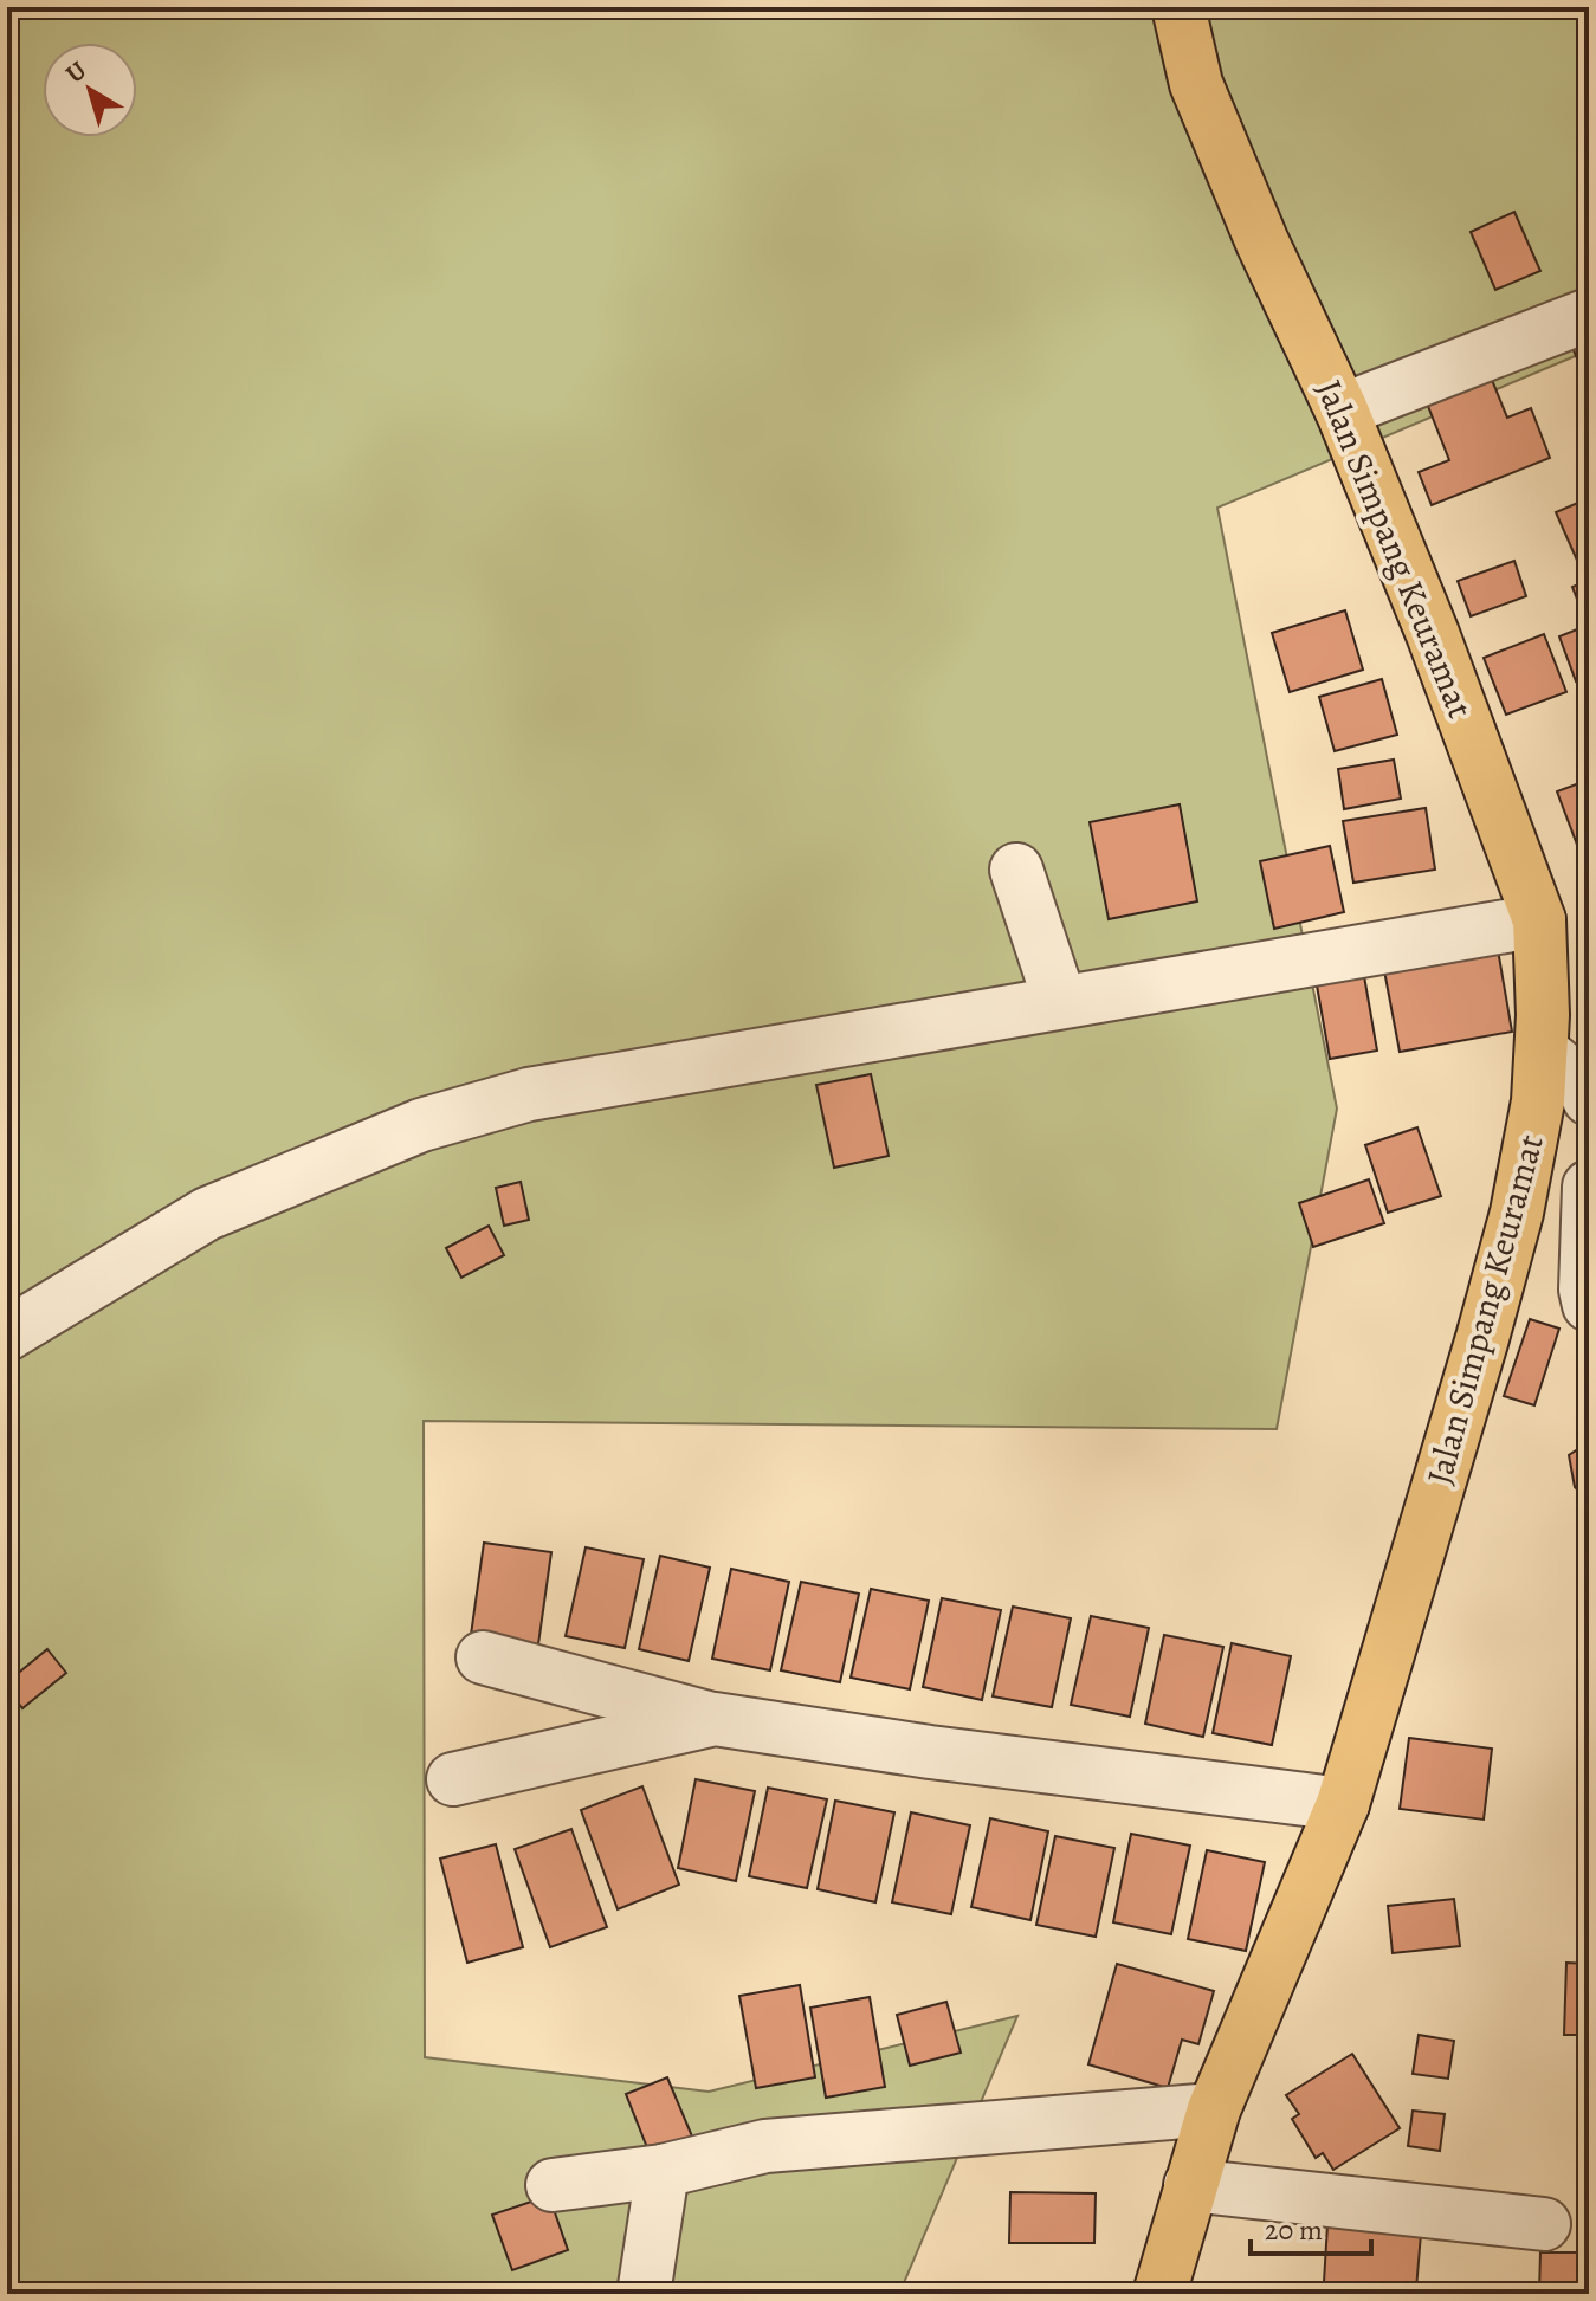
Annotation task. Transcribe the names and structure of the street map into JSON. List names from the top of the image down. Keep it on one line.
{"streets":{"main road":["Jalan Simpang Keuramat"]},"scale_bar":"20 m","north":"top left"}
